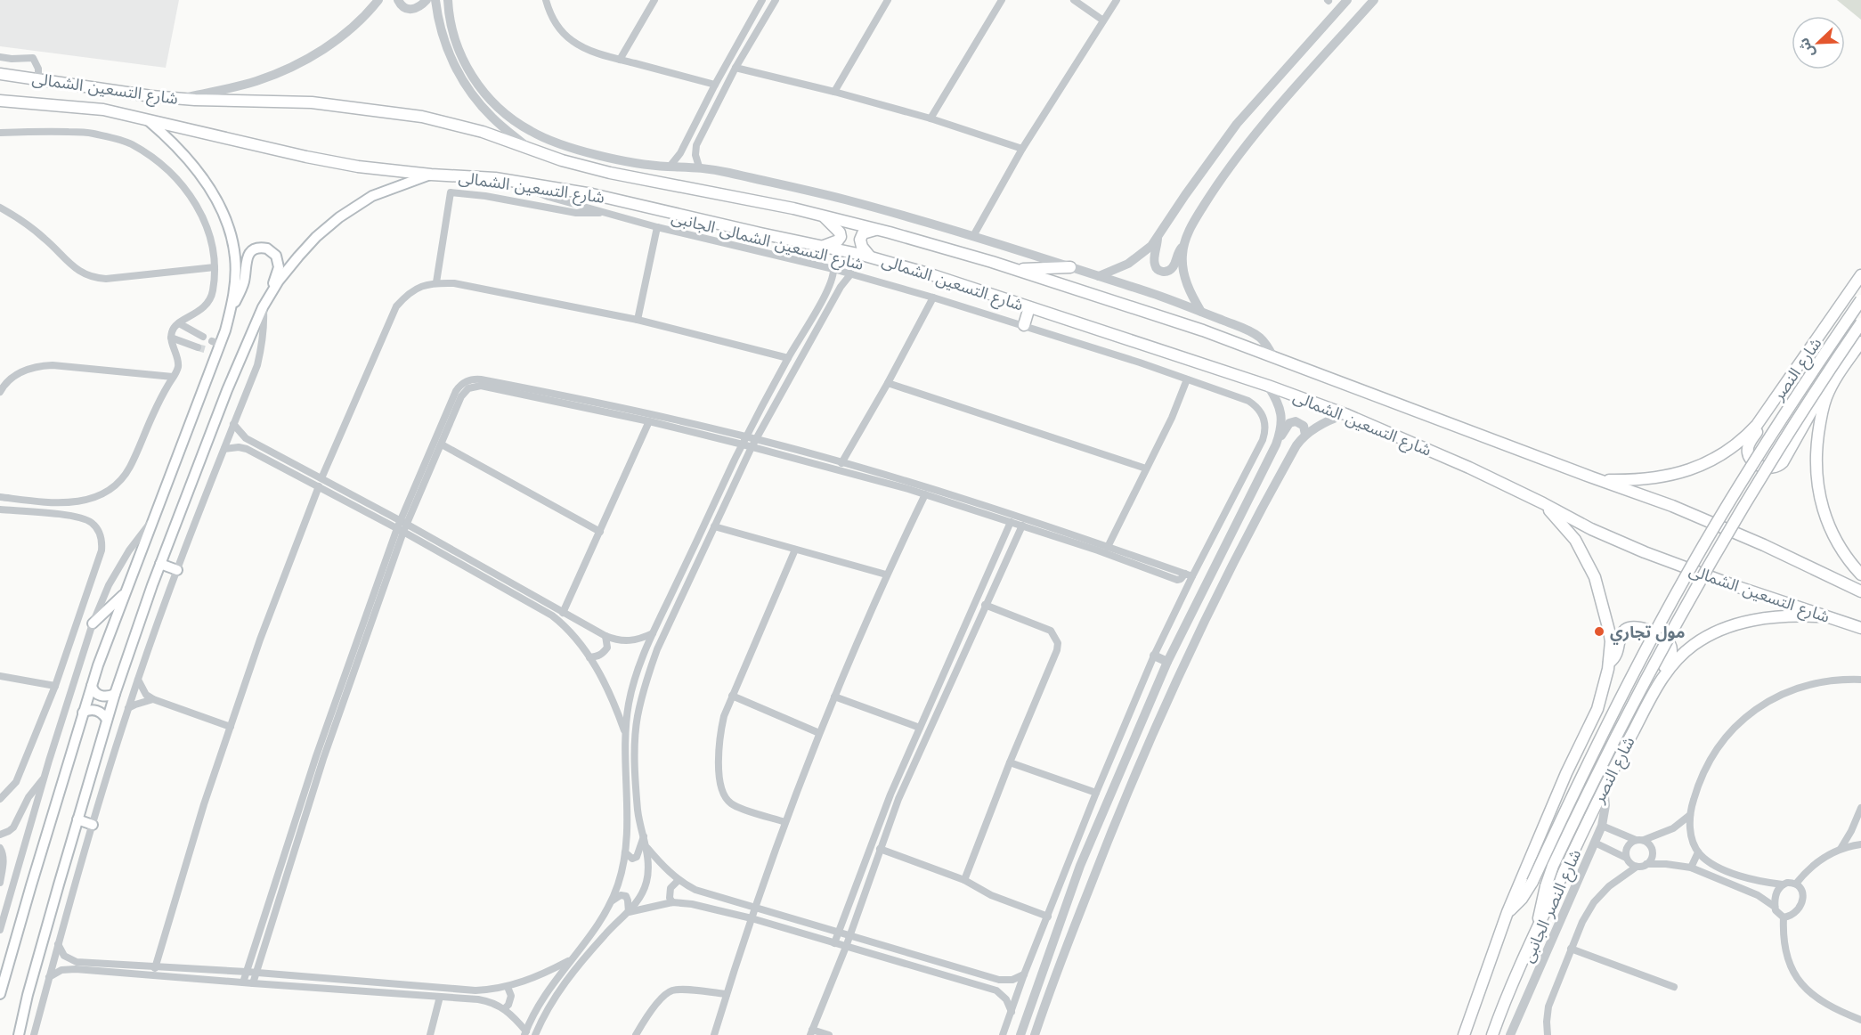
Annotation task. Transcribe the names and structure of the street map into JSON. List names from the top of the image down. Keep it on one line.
{"streets":{"main road":["شارع التسعين الشمالى","شارع النصر"],"street":["شارع التسعين الشمالى الجانبى","شارع النصر الجانبى"]},"crossings":[["شارع التسعين الشمالى","شارع التسعين الشمالى الجانبى"],["شارع التسعين الشمالى","شارع النصر"],["شارع النصر","شارع النصر الجانبى"]],"places":["مول تجاري"],"north":"bottom left"}
